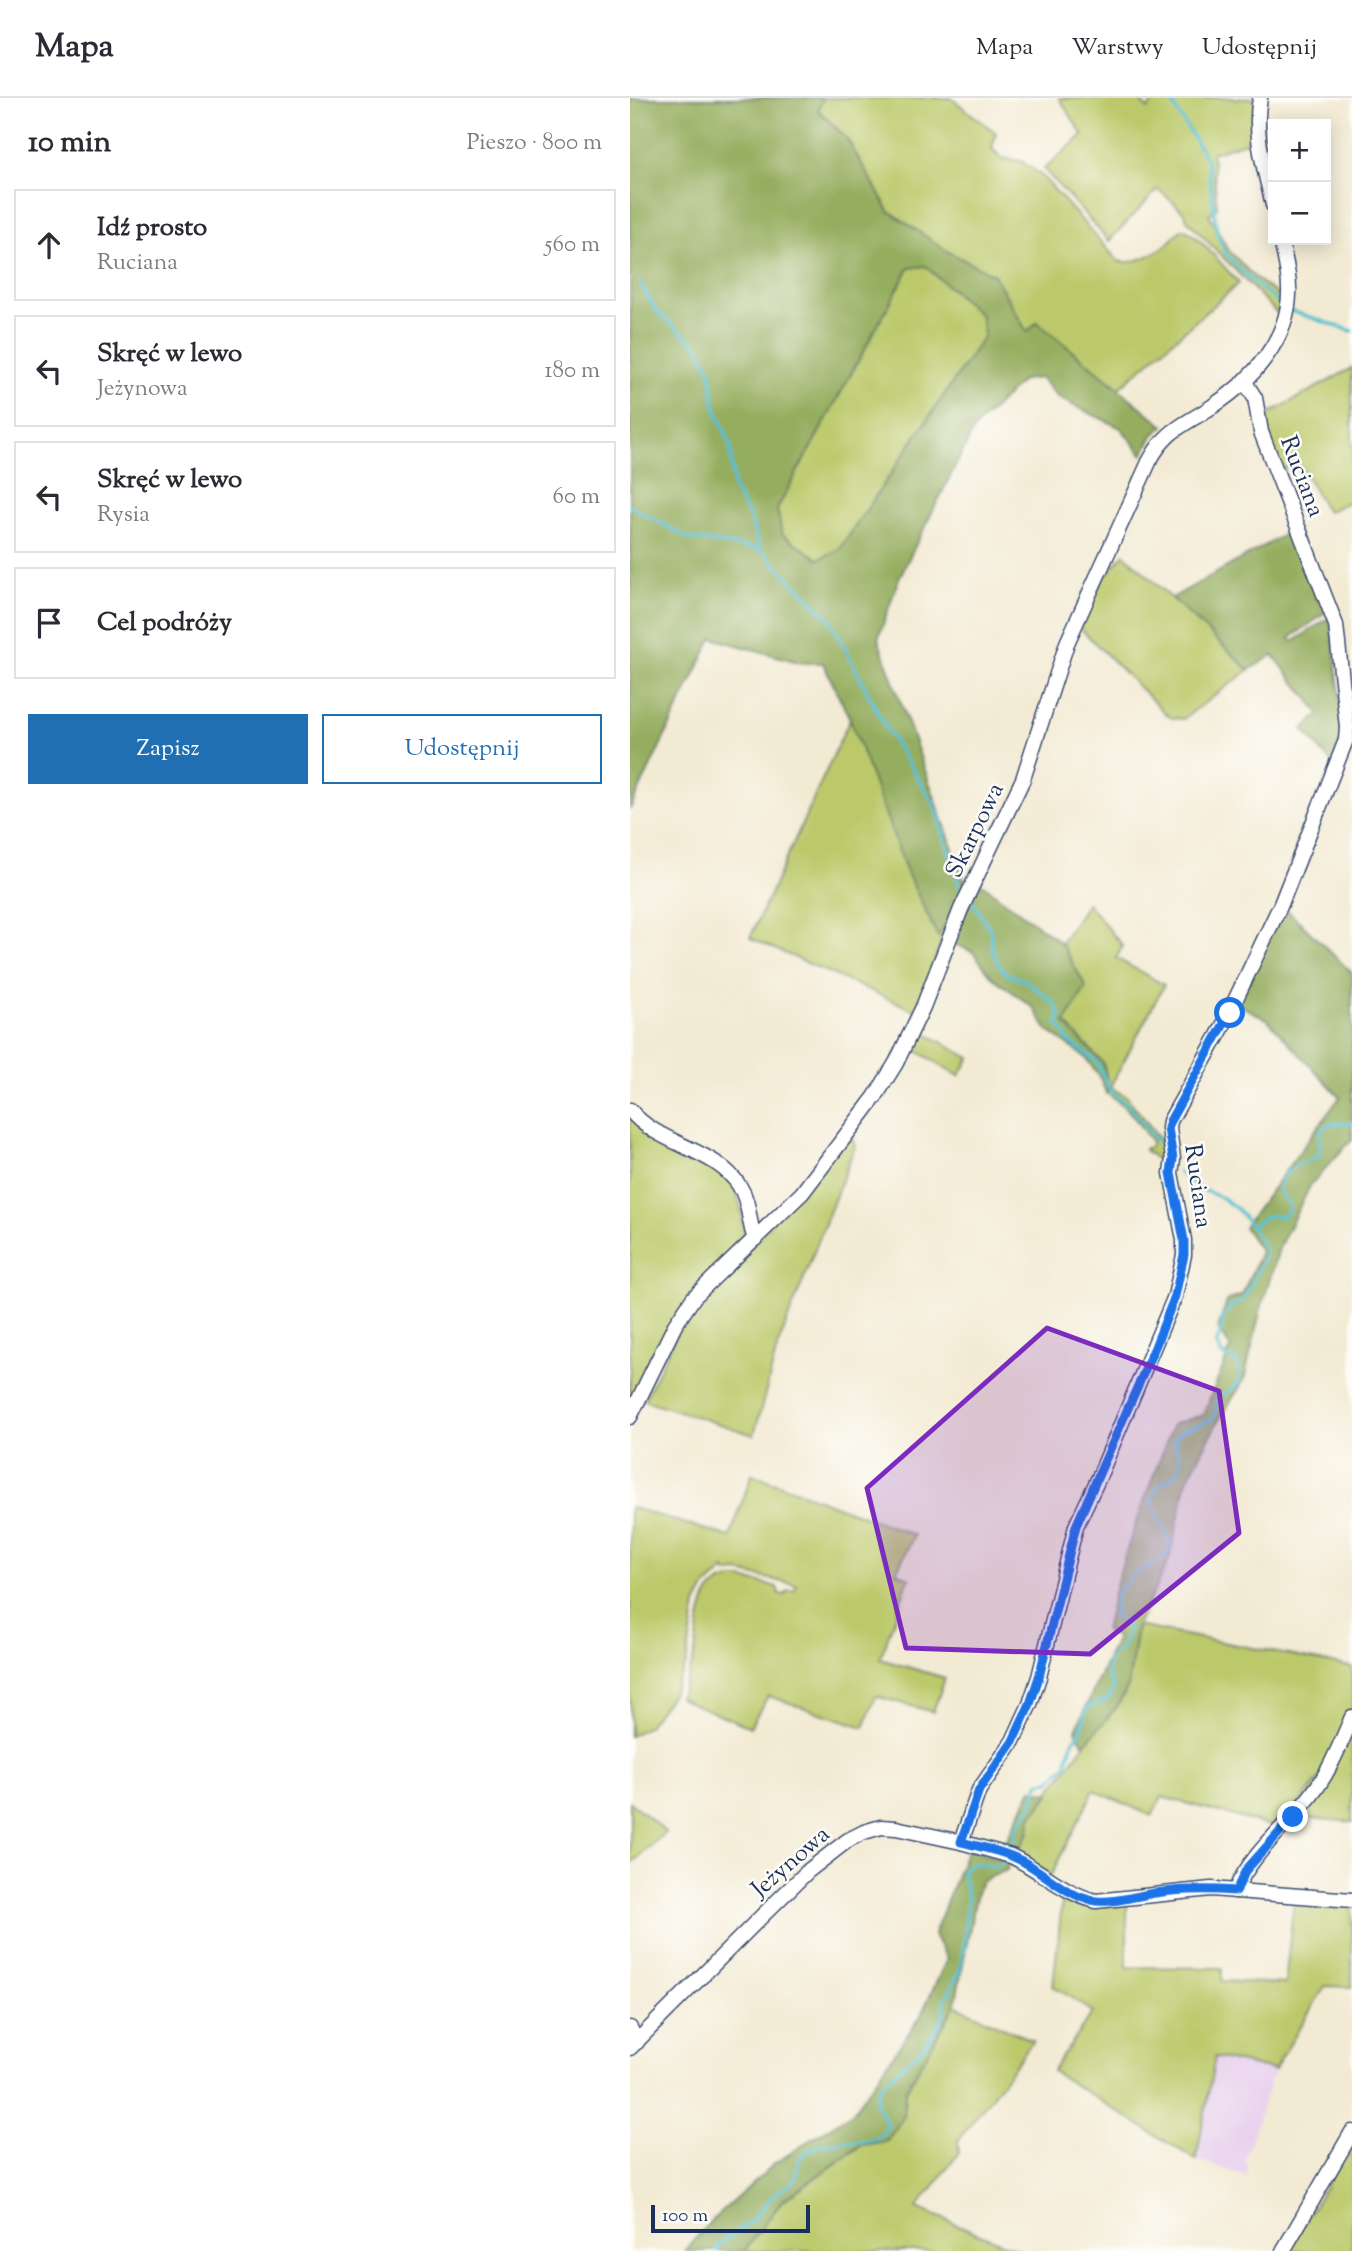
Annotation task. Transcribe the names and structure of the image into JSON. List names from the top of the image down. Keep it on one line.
{"streets":{"street":["Ruciana","Skarpowa","Jeżynowa"]},"crossings":[["Ruciana","Skarpowa"],["Ruciana","Jeżynowa"]],"scale_bar":"100 m","page":{"header":"Mapa","nav":["Mapa","Warstwy","Udostępnij"],"heading":["10 min","Pieszo · 800 m"],"map_buttons":["+","−"],"list":[["Idź prosto","Ruciana","560 m"],["Skręć w lewo","Jeżynowa","180 m"],["Skręć w lewo","Rysia","60 m"],"Cel podróży"],"buttons":["Zapisz","Udostępnij"],"scale":"100 m"}}
